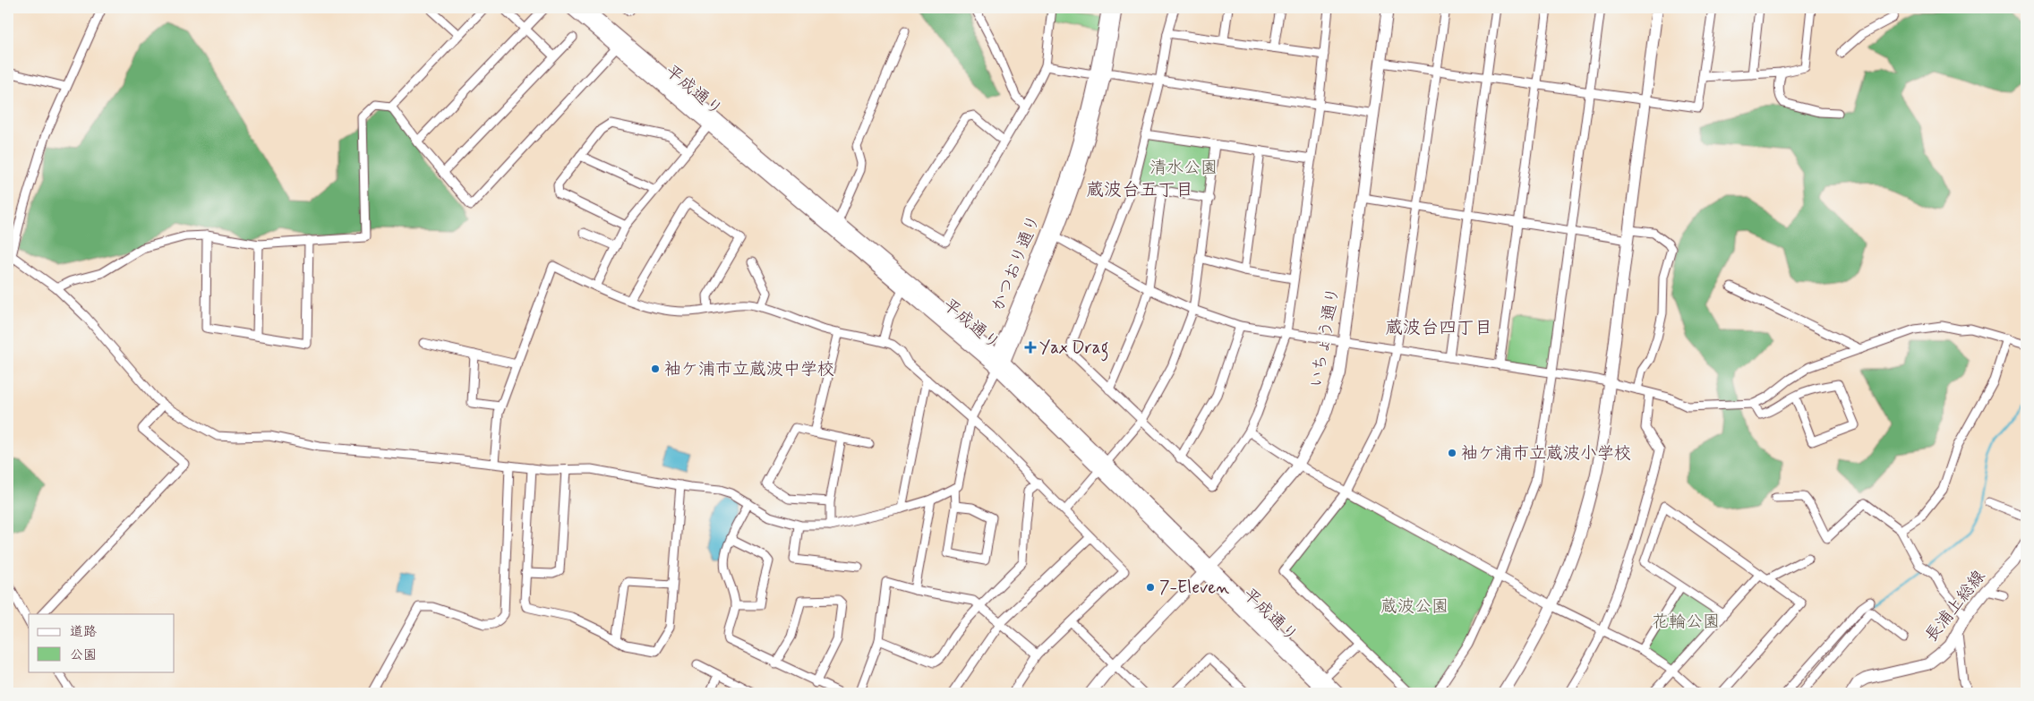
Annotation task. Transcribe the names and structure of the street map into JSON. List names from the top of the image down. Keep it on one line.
{"streets":{"street":["平成通り","かつおり通り","いちょう通り","長浦上総線"]},"crossings":[["平成通り","かつおり通り"],["平成通り","いちょう通り"]],"districts":["蔵波台五丁目","蔵波台四丁目"],"parks":["清水公園","蔵波公園","花輪公園"],"places":{"health":["Yax Drag"],"other":["袖ケ浦市立蔵波中学校","袖ケ浦市立蔵波小学校","7-Eleven"]},"legend":["道路","公園"]}
